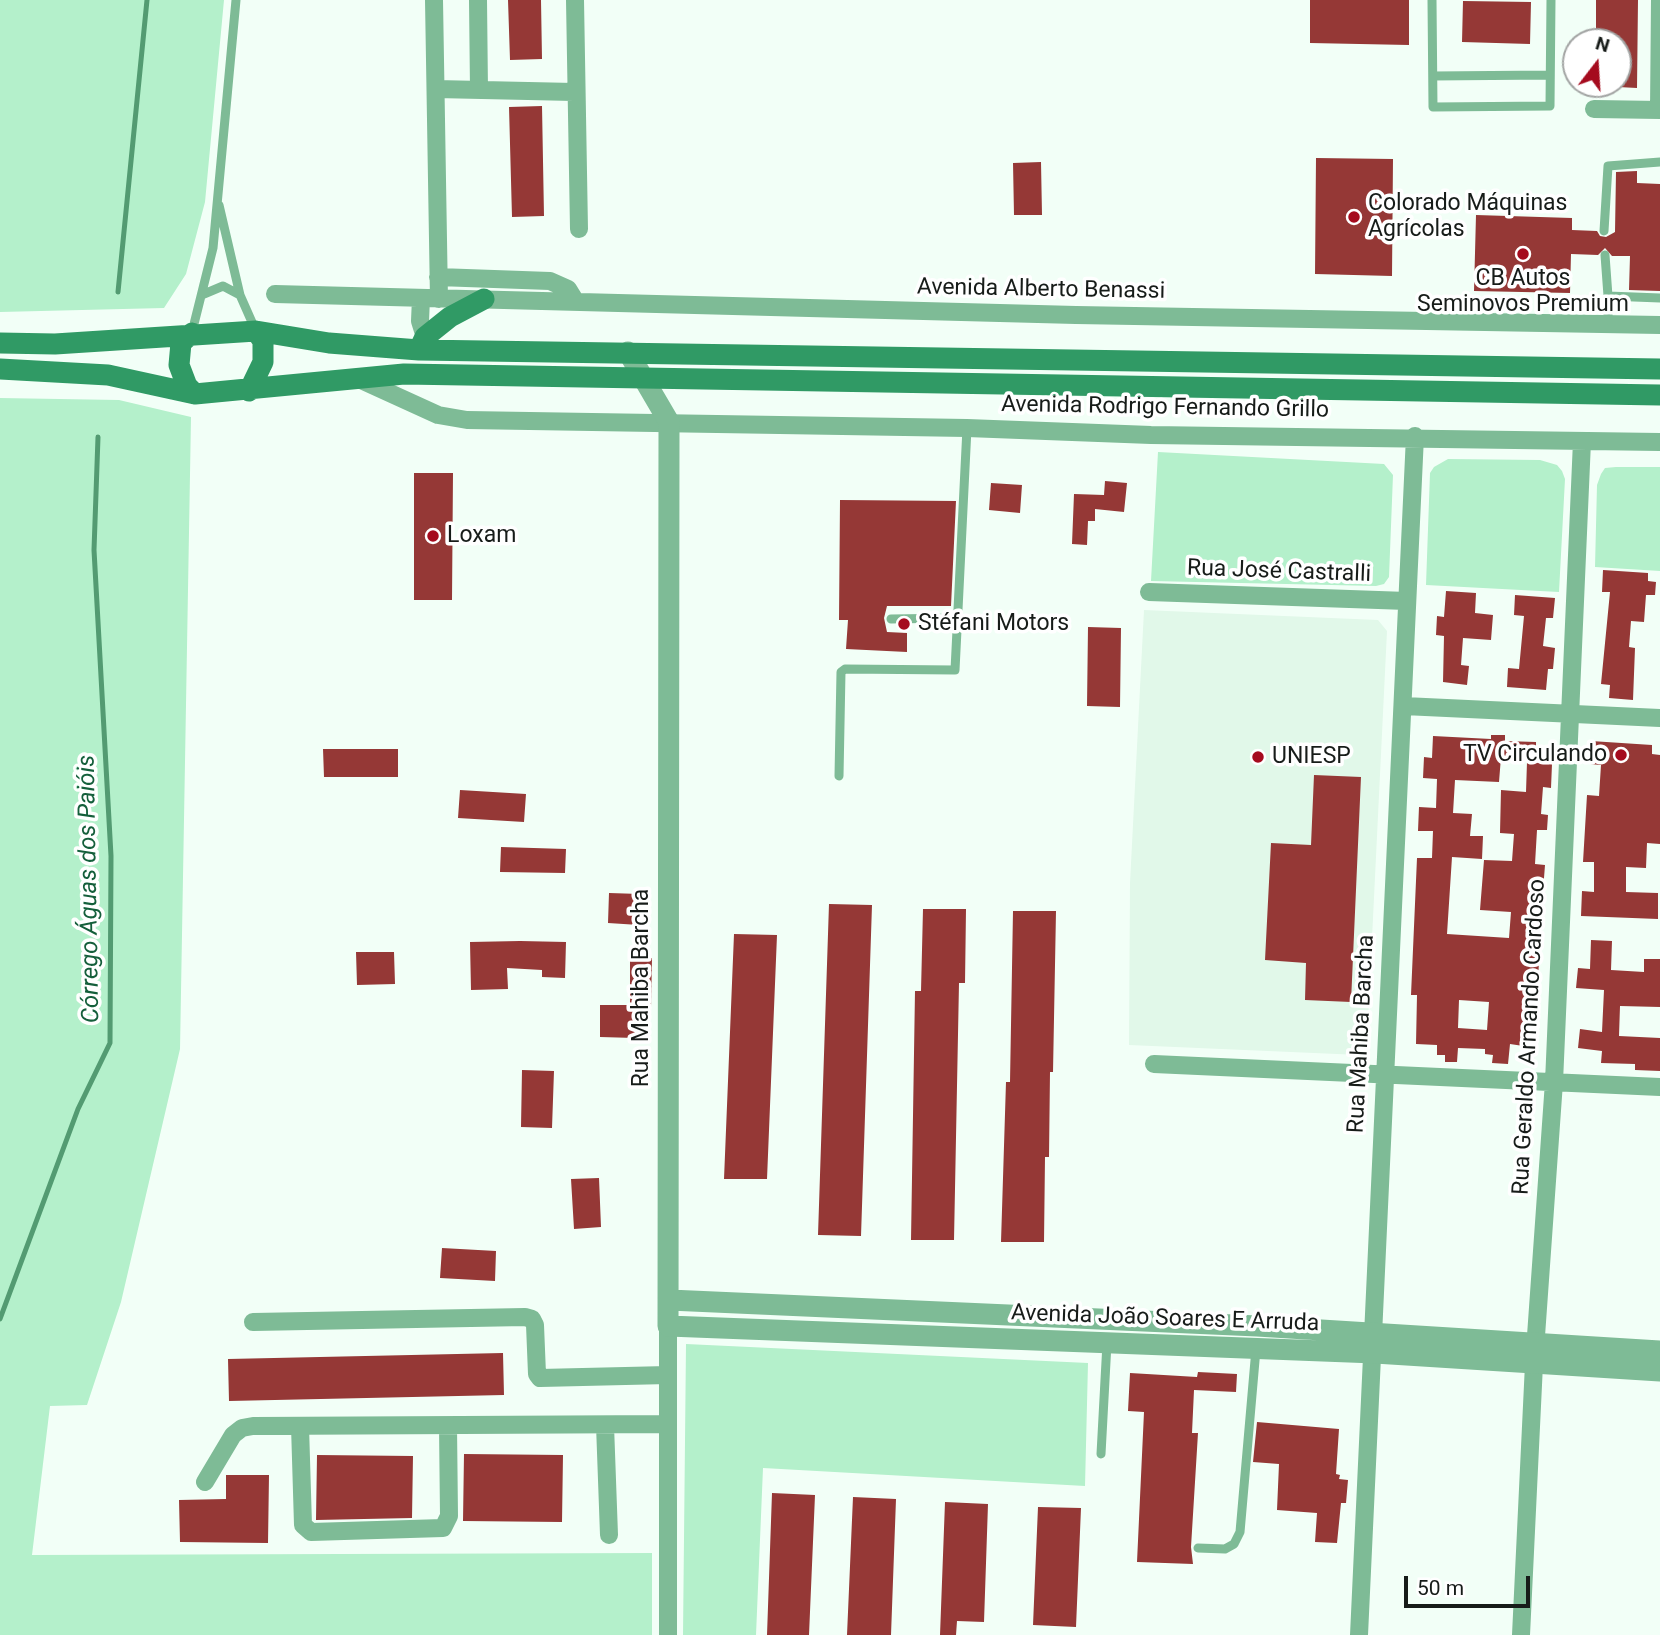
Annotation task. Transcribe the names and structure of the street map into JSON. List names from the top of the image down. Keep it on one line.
{"streets":{"street":["Avenida Alberto Benassi","Avenida Rodrigo Fernando Grillo","Rua José Castralli","Rua Mahiba Barcha","Rua Geraldo Armando Cardoso","Avenida João Soares E Arruda"]},"crossings":[["Avenida Rodrigo Fernando Grillo","Rua Mahiba Barcha"],["Avenida Rodrigo Fernando Grillo","Rua Geraldo Armando Cardoso"],["Rua José Castralli","Rua Mahiba Barcha"],["Rua Mahiba Barcha","Avenida João Soares E Arruda"],["Rua Geraldo Armando Cardoso","Avenida João Soares E Arruda"]],"water":["Córrego Águas dos Paióis"],"places":["Colorado Máquinas Agrícolas","CB Autos Seminovos Premium","Loxam","Stéfani Motors","TV Circulando","UNIESP"],"scale_bar":"50 m","north":"top"}
